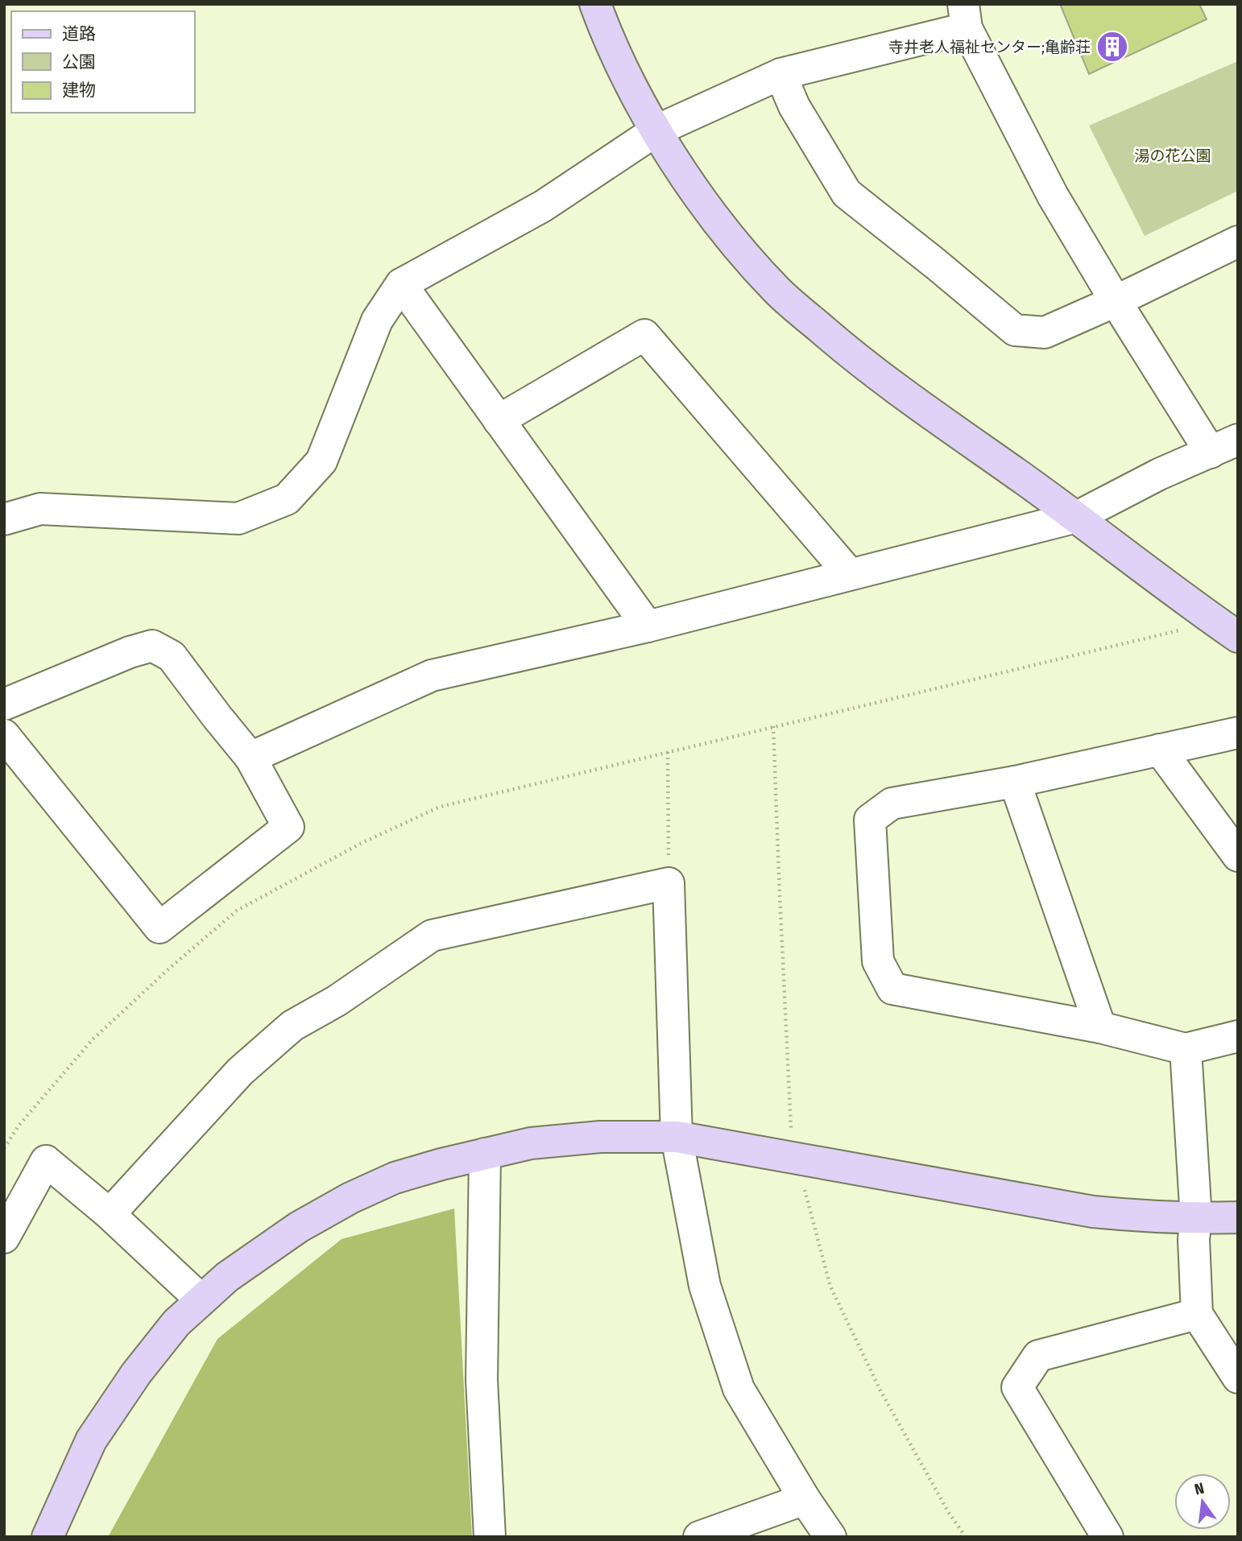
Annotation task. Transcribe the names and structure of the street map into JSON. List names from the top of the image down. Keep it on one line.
{"parks":["湯の花公園"],"places":{"building":["寺井老人福祉センター;亀齢荘"]},"legend":["道路","公園","建物"],"north":"top"}
